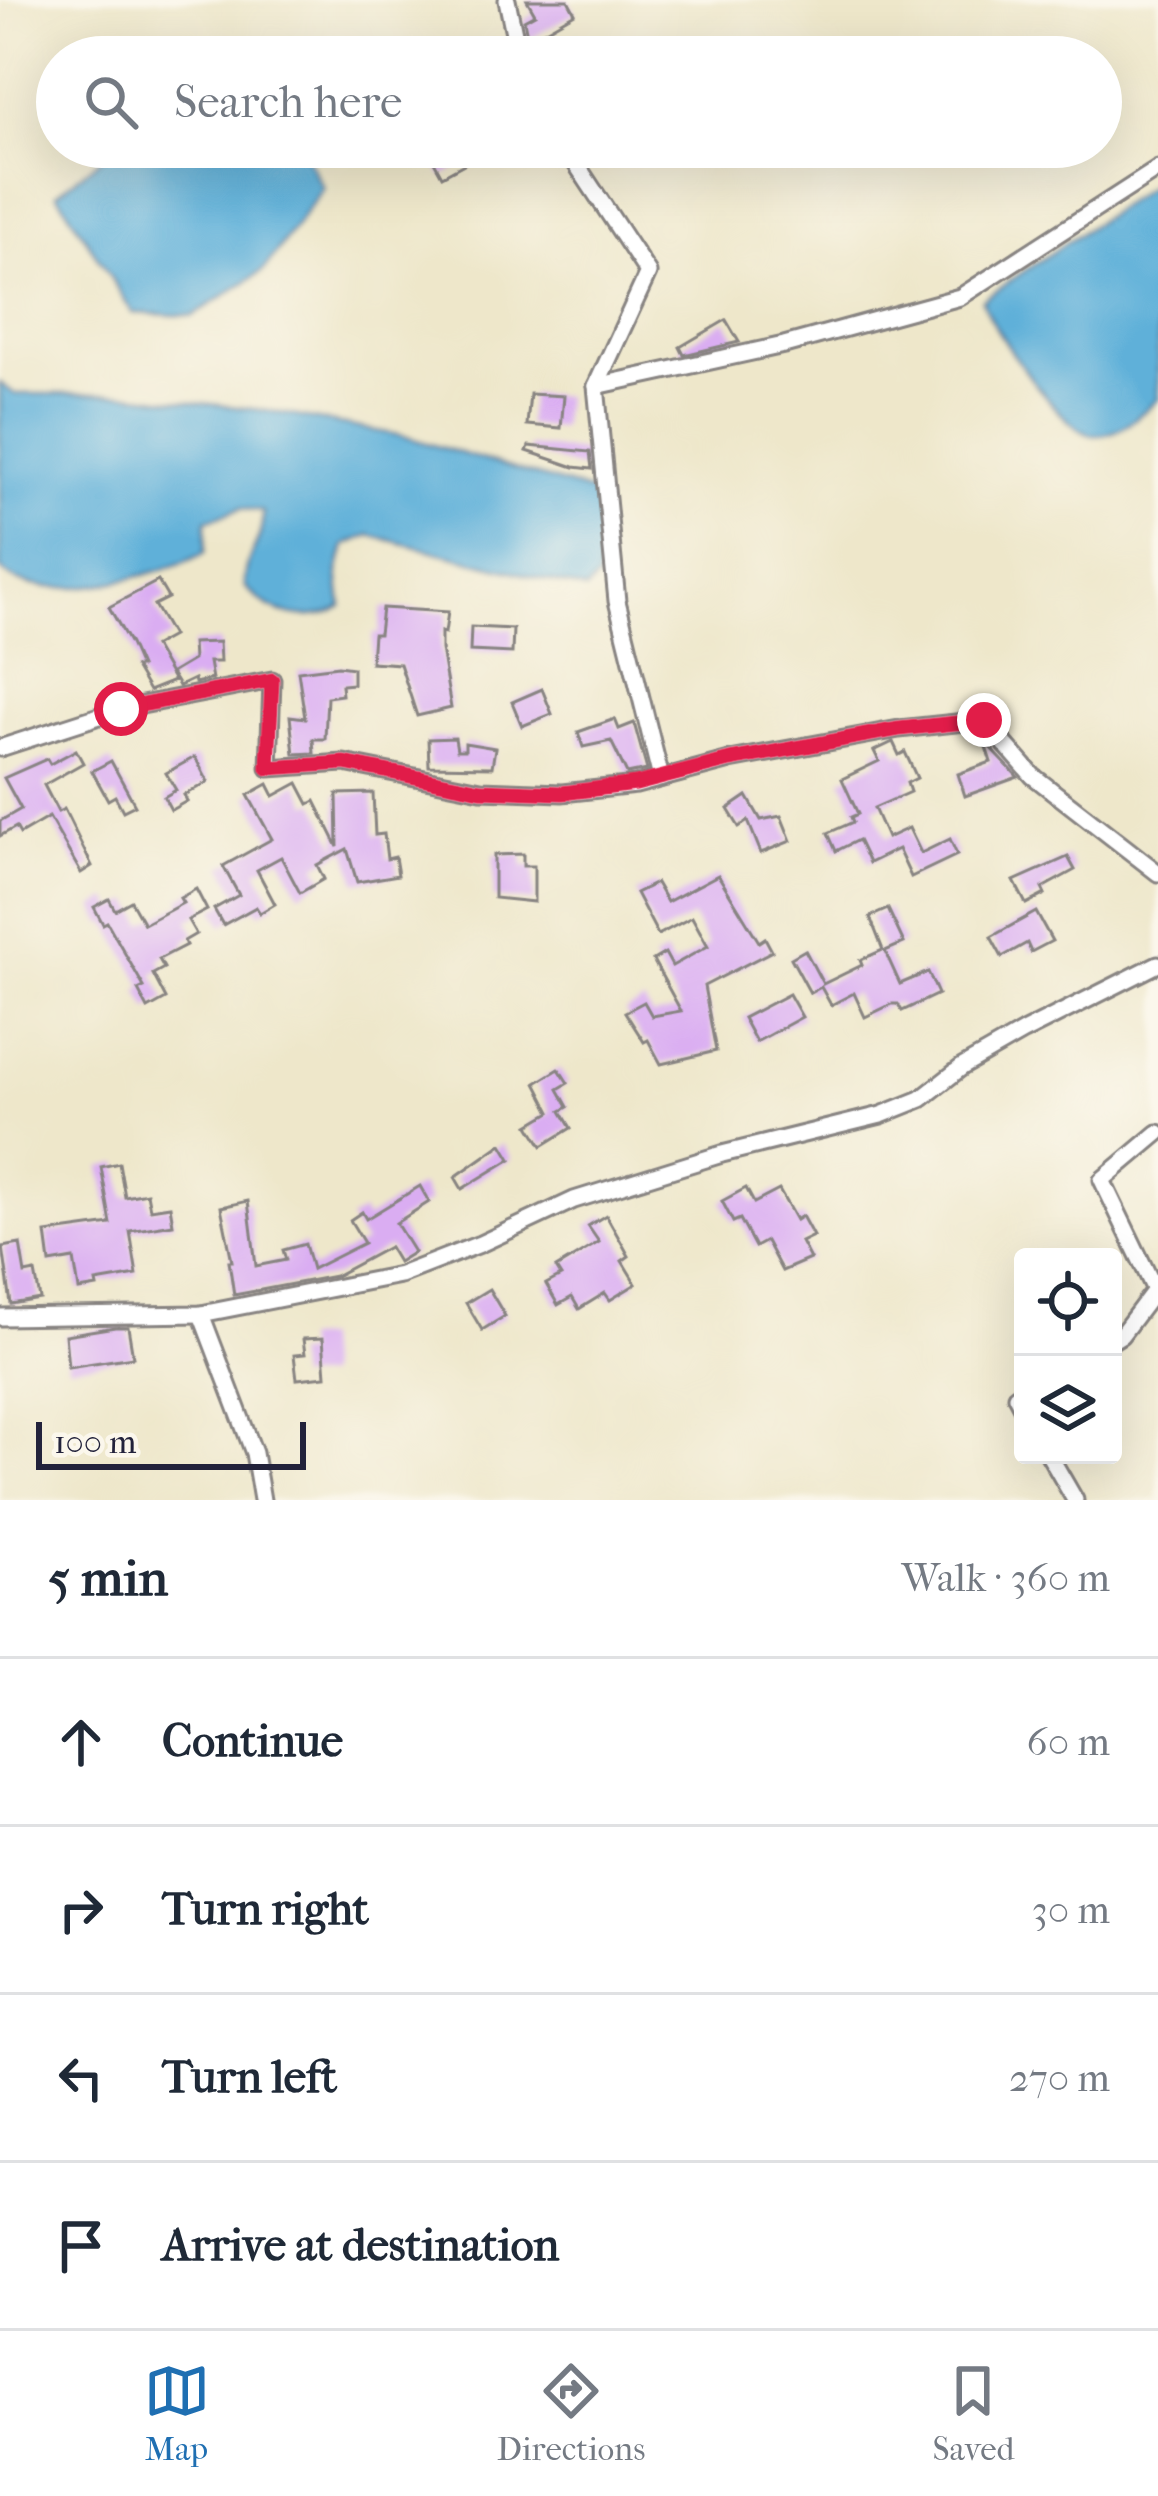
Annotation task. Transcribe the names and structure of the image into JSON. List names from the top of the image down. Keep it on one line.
{"scale_bar":"100 m","page":{"search":"Search here","scale":"100 m","heading":["5 min","Walk · 360 m"],"list":[["Continue","60 m"],["Turn right","30 m"],["Turn left","270 m"],"Arrive at destination"],"nav":["Map","Directions","Saved"]}}
